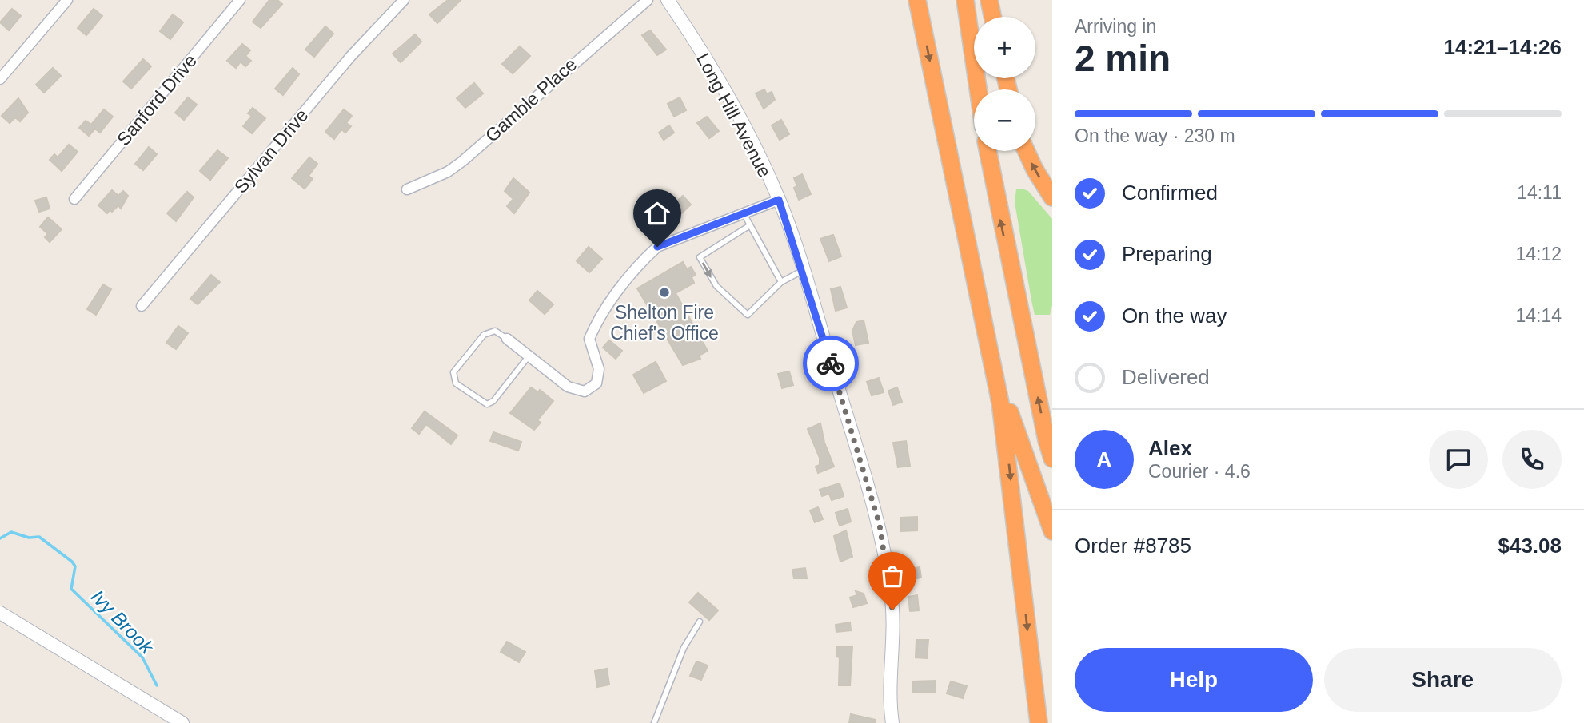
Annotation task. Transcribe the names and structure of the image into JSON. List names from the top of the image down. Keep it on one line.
{"streets":{"street":["Sanford Drive","Gamble Place","Long Hill Avenue","Sylvan Drive"]},"water":["Ivy Brook"],"places":["Shelton Fire Chief's Office"],"page":{"heading":["2 min","Arriving in","14:21–14:26"],"panel":["Alex","Courier · 4.6","Order #8785","$43.08"],"map_buttons":["+","−"],"bar":"On the way · 230 m","list":[["Confirmed","14:11"],["Preparing","14:12"],["On the way","14:14"],"Delivered"],"round":"A","buttons":["Help","Share"]}}
